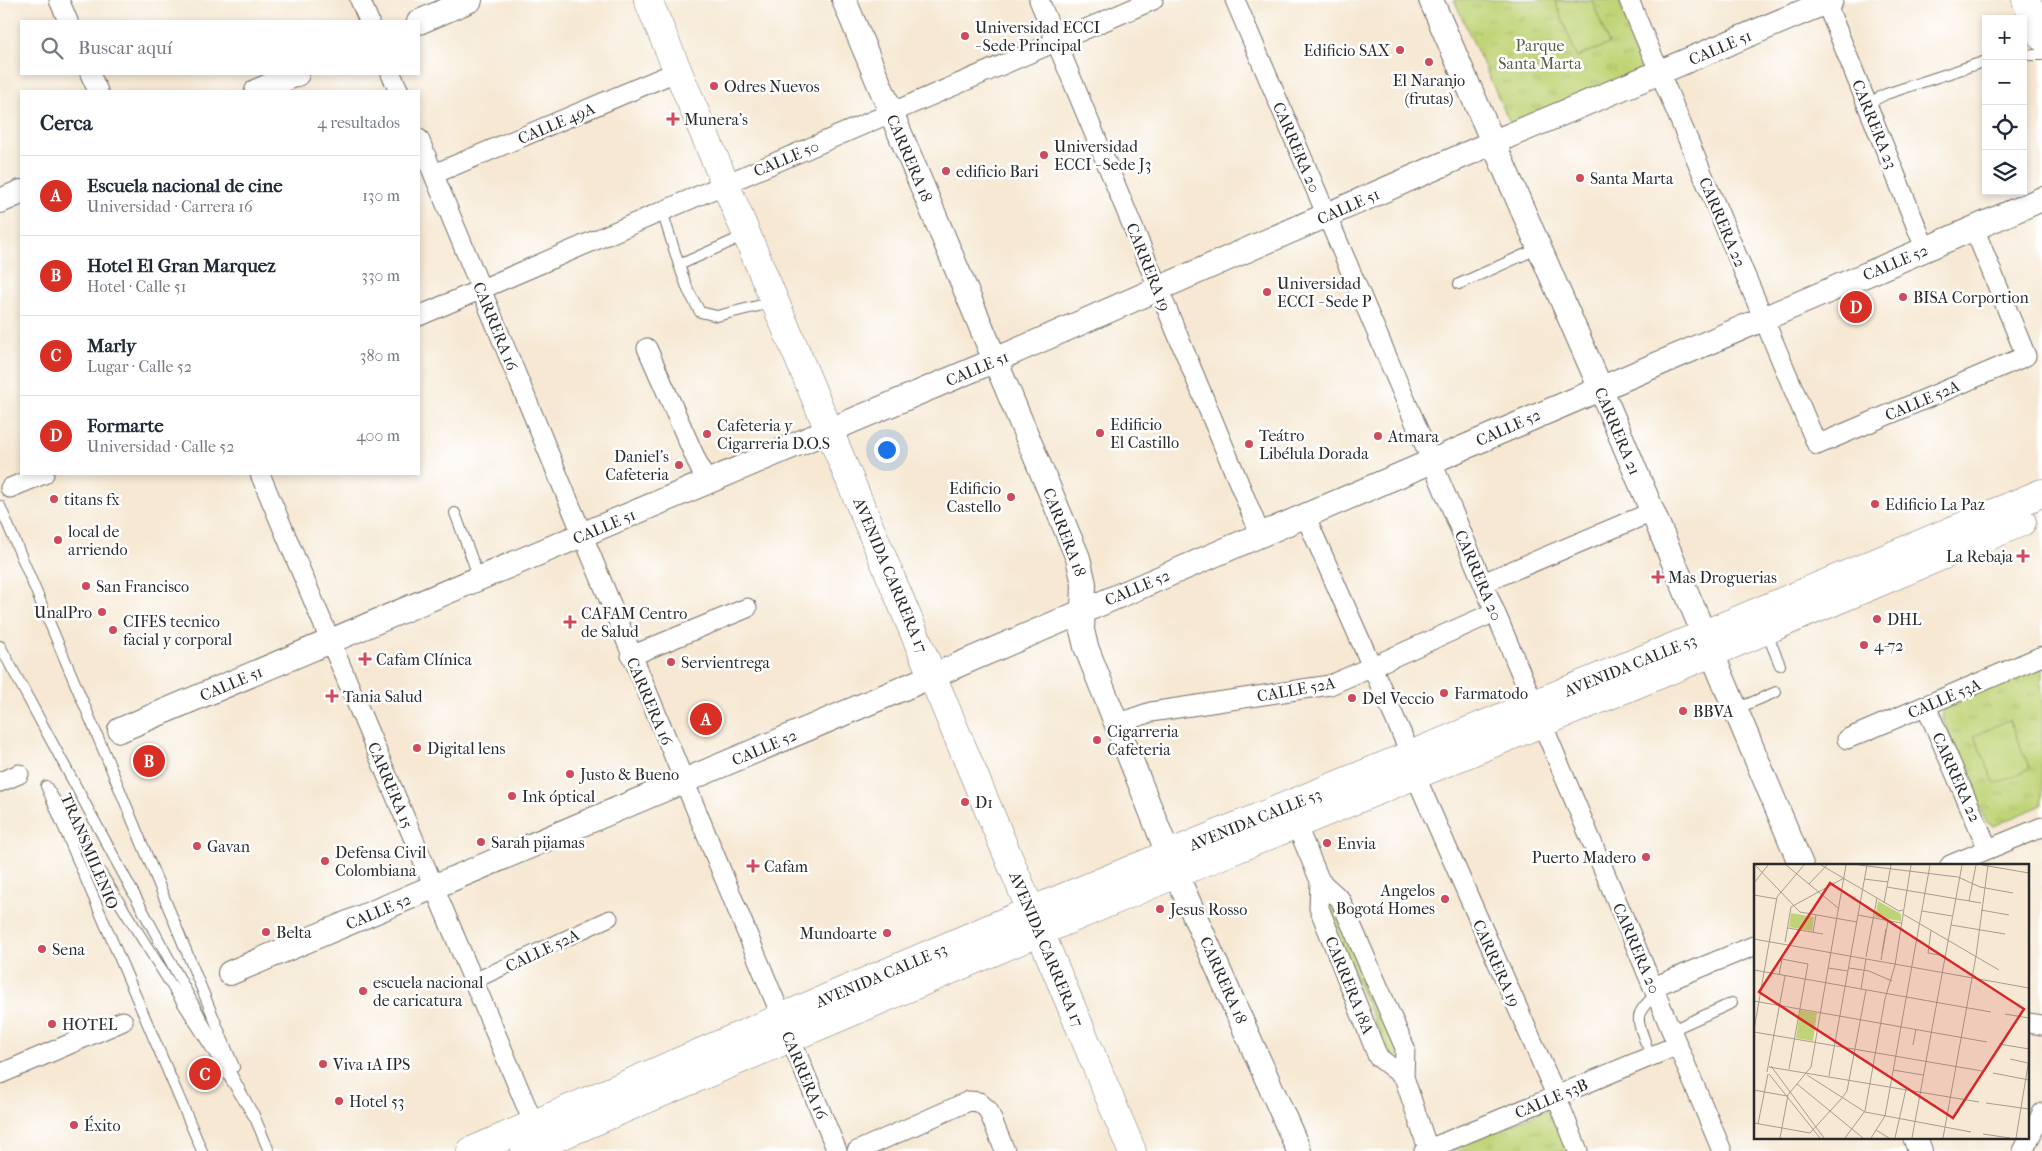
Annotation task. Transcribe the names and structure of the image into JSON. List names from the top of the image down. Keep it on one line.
{"streets":{"main road":["AVENIDA CARRERA 17","AVENIDA CALLE 53"],"street":["CALLE 51","CALLE 49A","CARRERA 23","CARRERA 20","CALLE 50","CARRERA 18","CARRERA 22","CALLE 52","CARRERA 19","CARRERA 16","CALLE 52A","CARRERA 21","CALLE 53A","CARRERA 15","CARRERA 18A","CALLE 53B"],"lane":["TRANSMILENIO"]},"crossings":[["CALLE 51","CARRERA 23"],["CALLE 51","CARRERA 20"],["CALLE 51","CARRERA 18"],["CALLE 51","CARRERA 22"],["CALLE 51","CARRERA 19"],["CALLE 51","CARRERA 16"],["CALLE 51","CARRERA 21"],["CALLE 51","AVENIDA CARRERA 17"],["CALLE 51","CARRERA 15"],["CALLE 49A","CARRERA 16"],["CALLE 49A","AVENIDA CARRERA 17"],["CARRERA 23","CALLE 52"],["CARRERA 20","CALLE 52"],["CARRERA 20","CALLE 52A"],["CARRERA 20","AVENIDA CALLE 53"],["CARRERA 20","CALLE 53B"],["CALLE 50","CARRERA 18"],["CALLE 50","CARRERA 19"],["CALLE 50","CARRERA 16"],["CALLE 50","AVENIDA CARRERA 17"],["CARRERA 18","CALLE 52"],["CARRERA 18","CALLE 52A"],["CARRERA 18","AVENIDA CALLE 53"],["CARRERA 22","CALLE 52"],["CARRERA 22","CALLE 52A"],["CARRERA 22","CALLE 53A"],["CALLE 52","CARRERA 19"],["CALLE 52","CARRERA 16"],["CALLE 52","CALLE 52A"],["CALLE 52","CARRERA 21"],["CALLE 52","AVENIDA CARRERA 17"],["CALLE 52","CARRERA 15"],["CARRERA 19","CALLE 52A"],["CARRERA 19","AVENIDA CALLE 53"],["CARRERA 19","CALLE 53B"],["CARRERA 16","AVENIDA CALLE 53"],["CALLE 52A","CARRERA 15"],["CARRERA 21","AVENIDA CALLE 53"],["AVENIDA CARRERA 17","AVENIDA CALLE 53"],["AVENIDA CALLE 53","CARRERA 15"],["AVENIDA CALLE 53","CARRERA 18A"],["CARRERA 18A","CALLE 53B"]],"parks":["Parque Santa Marta"],"places":{"other":["Universidad ECCI - Sede Principal","Edificio SAX","El Naranjo (frutas)","Odres Nuevos","Universidad ECCI - Sede J3","edificio Bari","Santa Marta","Universidad ECCI - Sede P","BISA Corportion","Edificio El Castillo","Cafeteria y Cigarreria D.O.S","Atmara","Teátro Libélula Dorada","Daniel's Cafeteria","Edificio Castello","titans fx","Edificio La Paz","local de arriendo","San Francisco","UnalPro","DHL","CIFES tecnico facial y corporal","4-72","Servientrega","Farmatodo","Del Veccio","BBVA","Cigarreria Cafeteria","Digital lens","Justo & Bueno","Ink óptical","D1","Sarah pijamas","Envia","Gavan","Puerto Madero","Defensa Civil Colombiana","Angelos Bogotá Homes","Jesus Rosso","Belta","Mundoarte","Sena","escuela nacional de caricatura","HOTEL","Viva 1A IPS","Hotel 53","Éxito"],"health":["Munera's","La Rebaja","Mas Droguerias","CAFAM Centro de Salud","Cafam Clínica","Tania Salud","Cafam"]},"page":{"map_buttons":["+","−"],"search":"Buscar aquí","heading":["Cerca","4 resultados"],"list":[{"mark":"A","name":"Escuela nacional de cine","note":"Universidad · Carrera 16","value":"130 m"},{"mark":"B","name":"Hotel El Gran Marquez","note":"Hotel · Calle 51","value":"330 m"},{"mark":"C","name":"Marly","note":"Lugar · Calle 52","value":"380 m"},{"mark":"D","name":"Formarte","note":"Universidad · Calle 52","value":"400 m"}],"pins":["D","A","B","C"]}}
